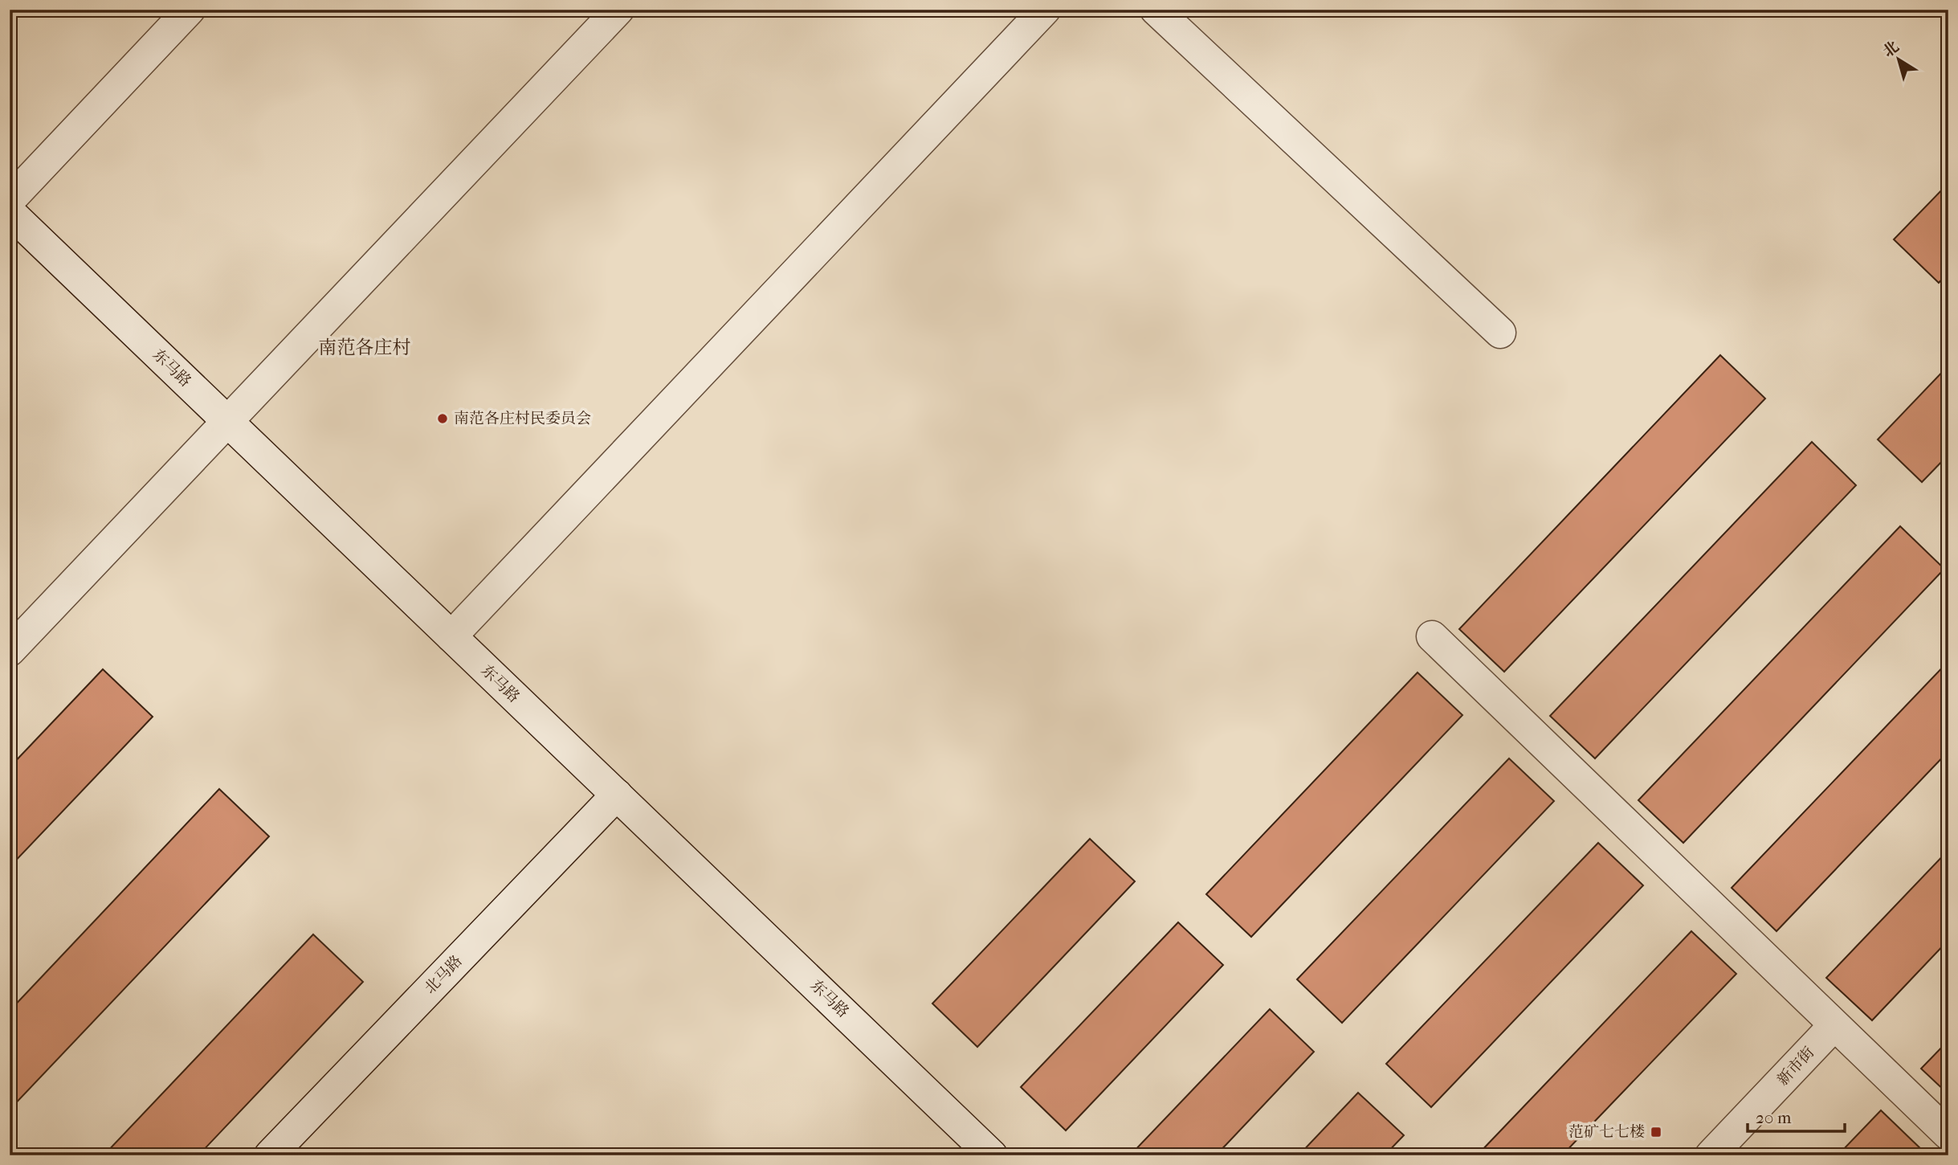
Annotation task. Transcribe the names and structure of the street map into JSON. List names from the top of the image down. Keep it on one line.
{"streets":{"street":["东马路","北马路","新市街"]},"crossings":[["东马路","北马路"]],"districts":["南范各庄村"],"places":{"other":["南范各庄村民委员会"],"transit":["范矿七七楼"]},"scale_bar":"20 m","north":"top left"}
